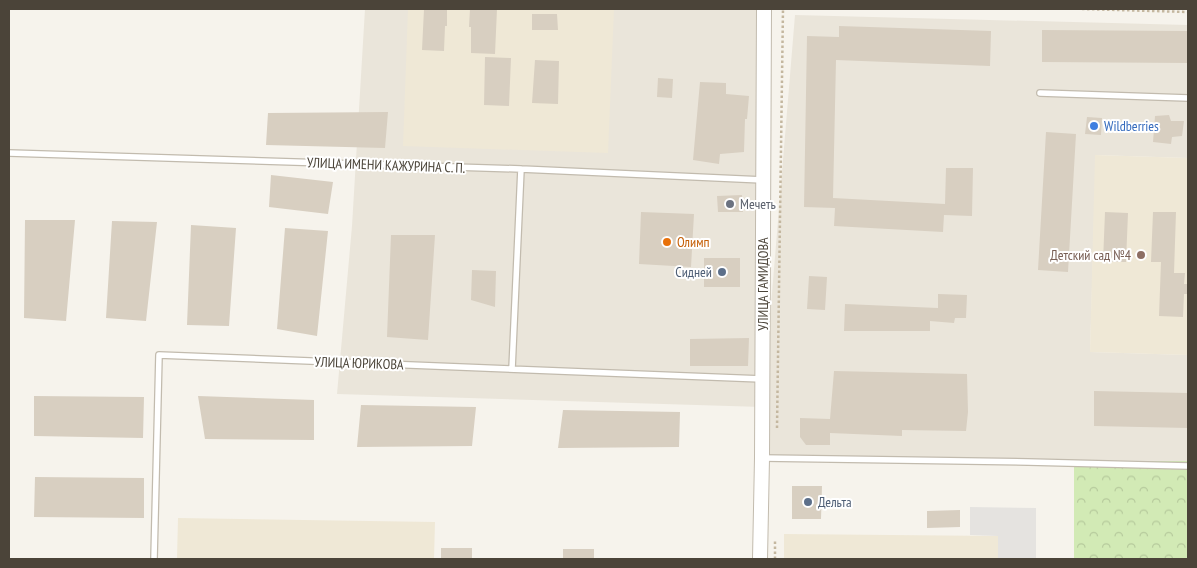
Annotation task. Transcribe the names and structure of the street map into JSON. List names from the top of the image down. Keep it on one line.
{"streets":{"street":["УЛИЦА ГАМИДОВА"],"lane":["УЛИЦА ИМЕНИ КАЖУРИНА С. П.","УЛИЦА ЮРИКОВА"]},"crossings":[["УЛИЦА ИМЕНИ КАЖУРИНА С. П.","УЛИЦА ГАМИДОВА"],["УЛИЦА ГАМИДОВА","УЛИЦА ЮРИКОВА"]],"places":["Wildberries","Мечеть","Олимп","Детский сад №4","Сидней","Дельта"]}
